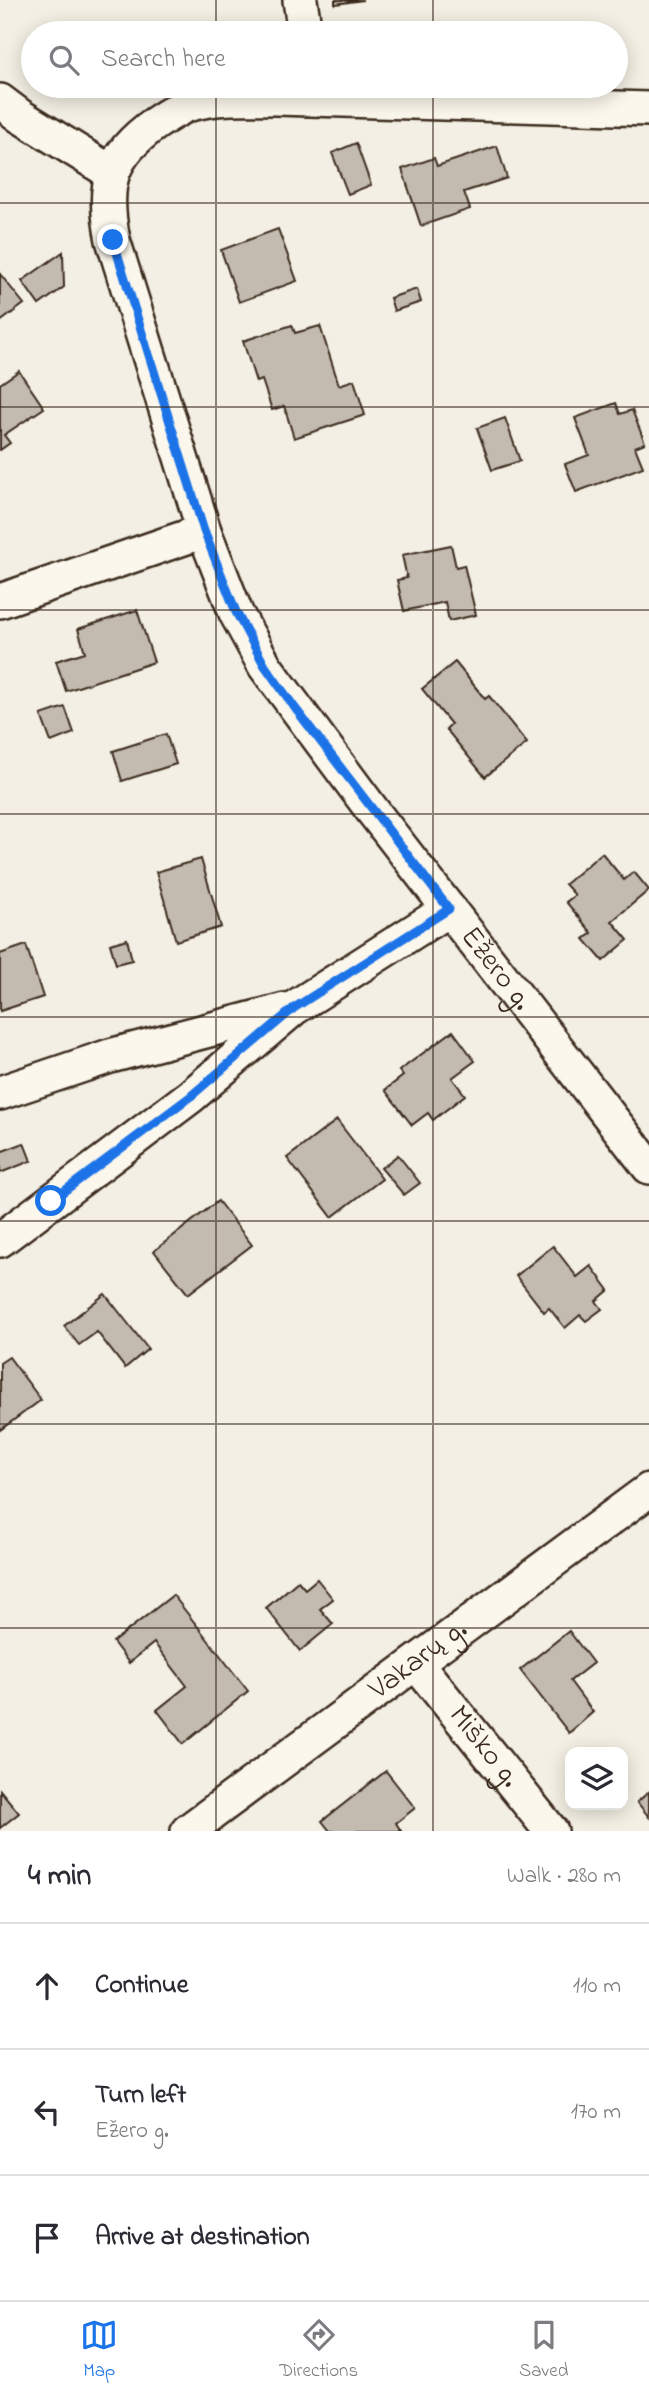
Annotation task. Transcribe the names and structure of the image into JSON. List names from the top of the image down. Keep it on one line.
{"streets":{"street":["Ežero g.","Vakarų g.","Miško g."]},"crossings":[["Vakarų g.","Miško g."]],"page":{"search":"Search here","heading":["4 min","Walk · 280 m"],"list":[["Continue","110 m"],["Turn left","Ežero g.","170 m"],"Arrive at destination"],"nav":["Map","Directions","Saved"]}}
